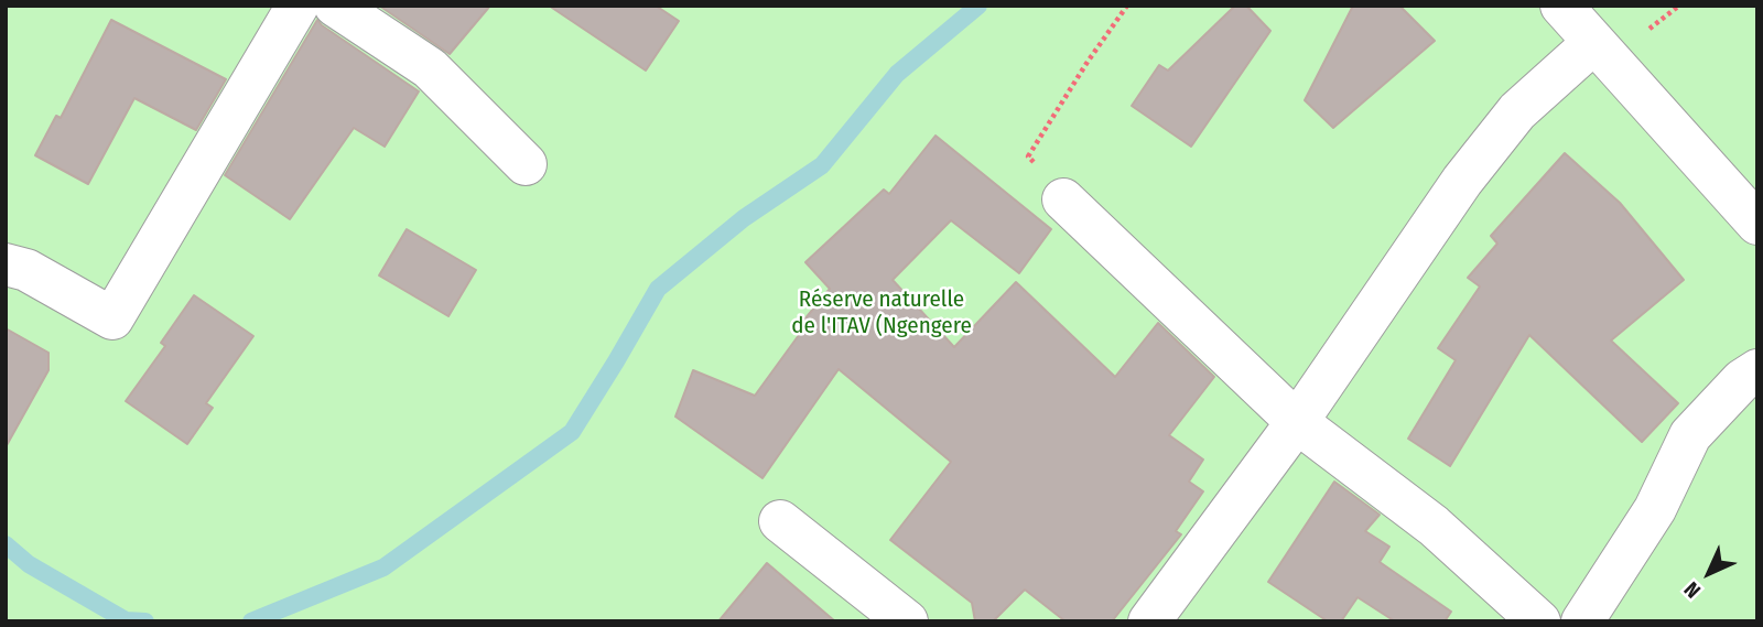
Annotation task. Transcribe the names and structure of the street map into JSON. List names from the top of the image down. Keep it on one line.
{"parks":["Réserve naturelle de l'ITAV (Ngengere"],"north":"bottom left"}
